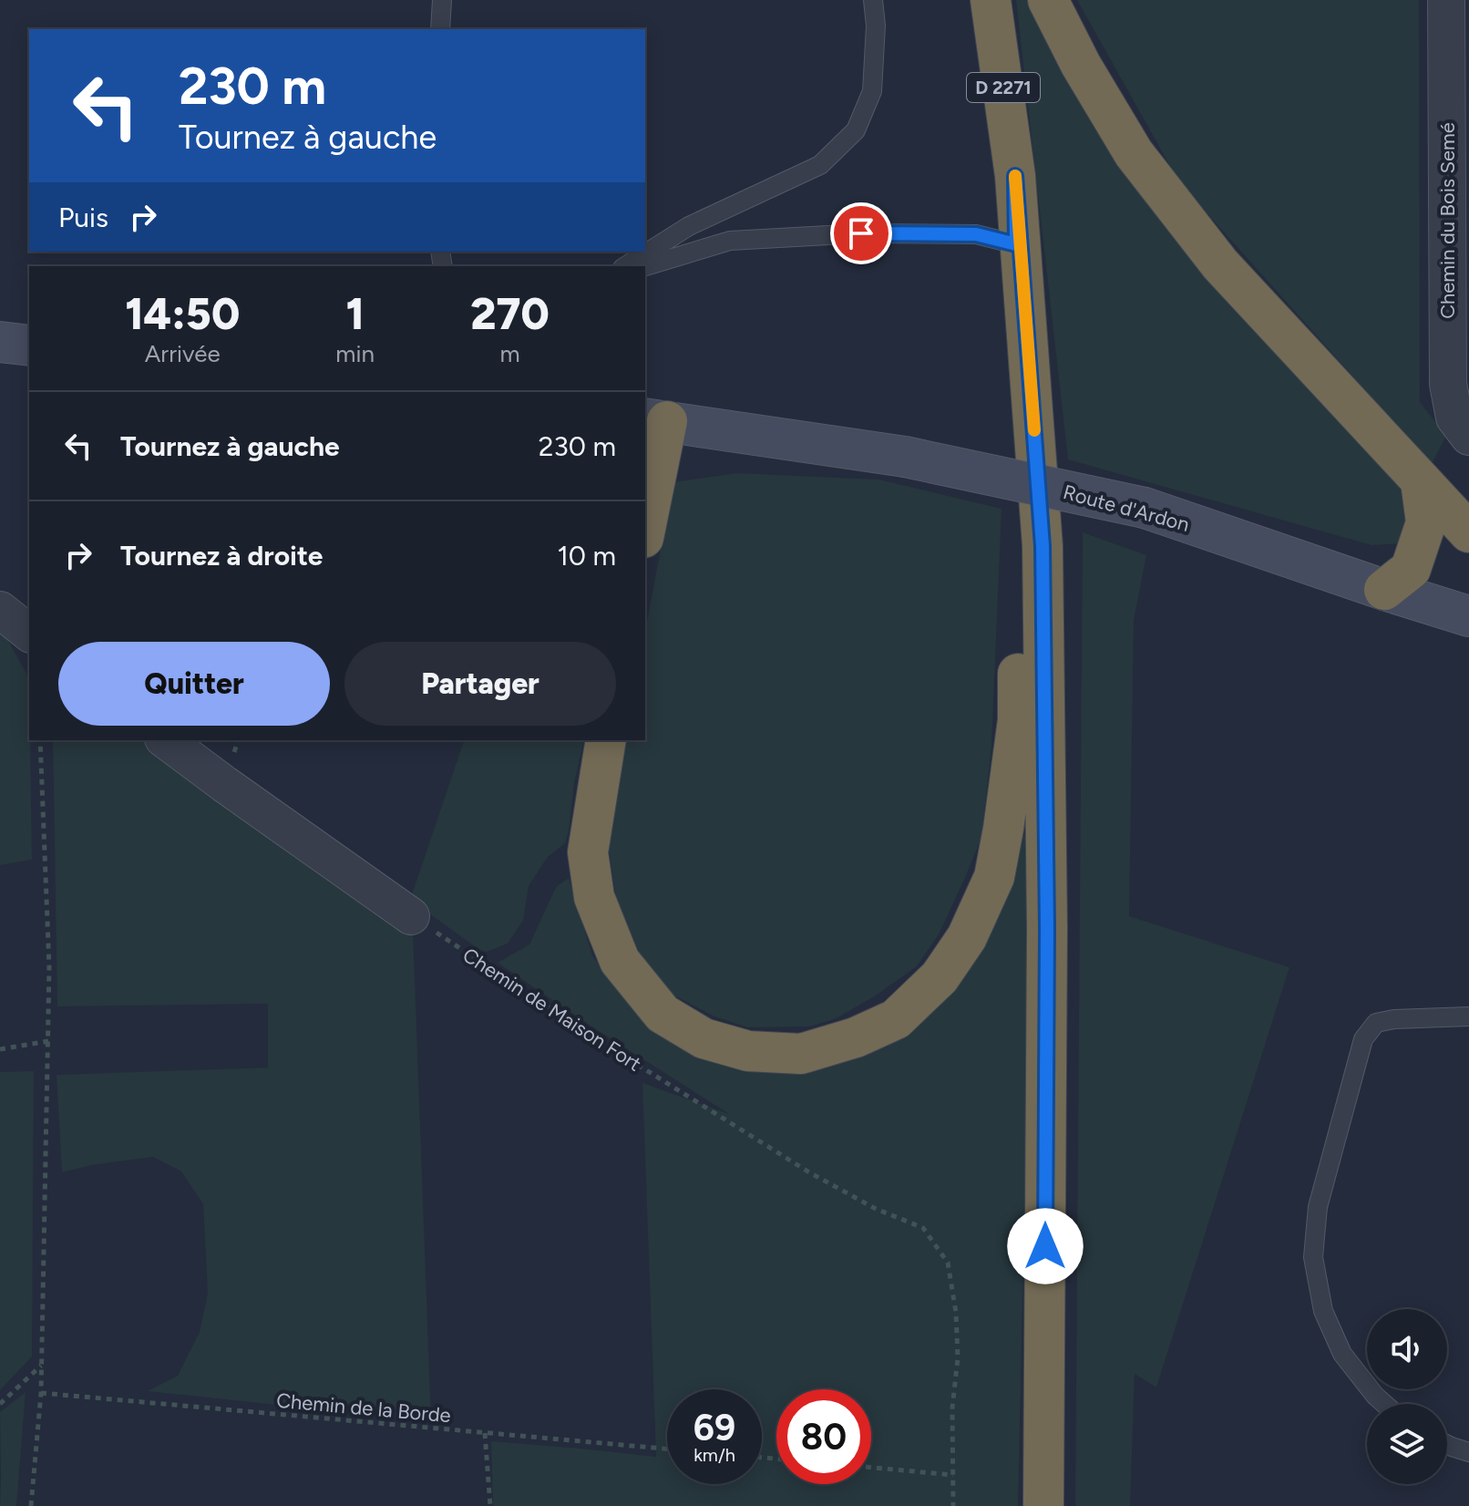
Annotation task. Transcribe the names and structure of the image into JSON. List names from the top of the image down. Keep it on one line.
{"streets":{"highway":["D 2271"],"main road":["Route d'Ardon"],"street":["Chemin du Bois Semé"],"path":["Chemin de Maison Fort","Chemin de la Borde"]},"page":{"turn":["230 m","Tournez à gauche"],"then":"Puis","eta":["14:50","Arrivée","1","min","270","m"],"list":[{"name":"Tournez à gauche","value":"230 m"},{"name":"Tournez à droite","value":"10 m"}],"buttons":["Quitter","Partager"],"speed":"69 km/h","limit":"80"}}
